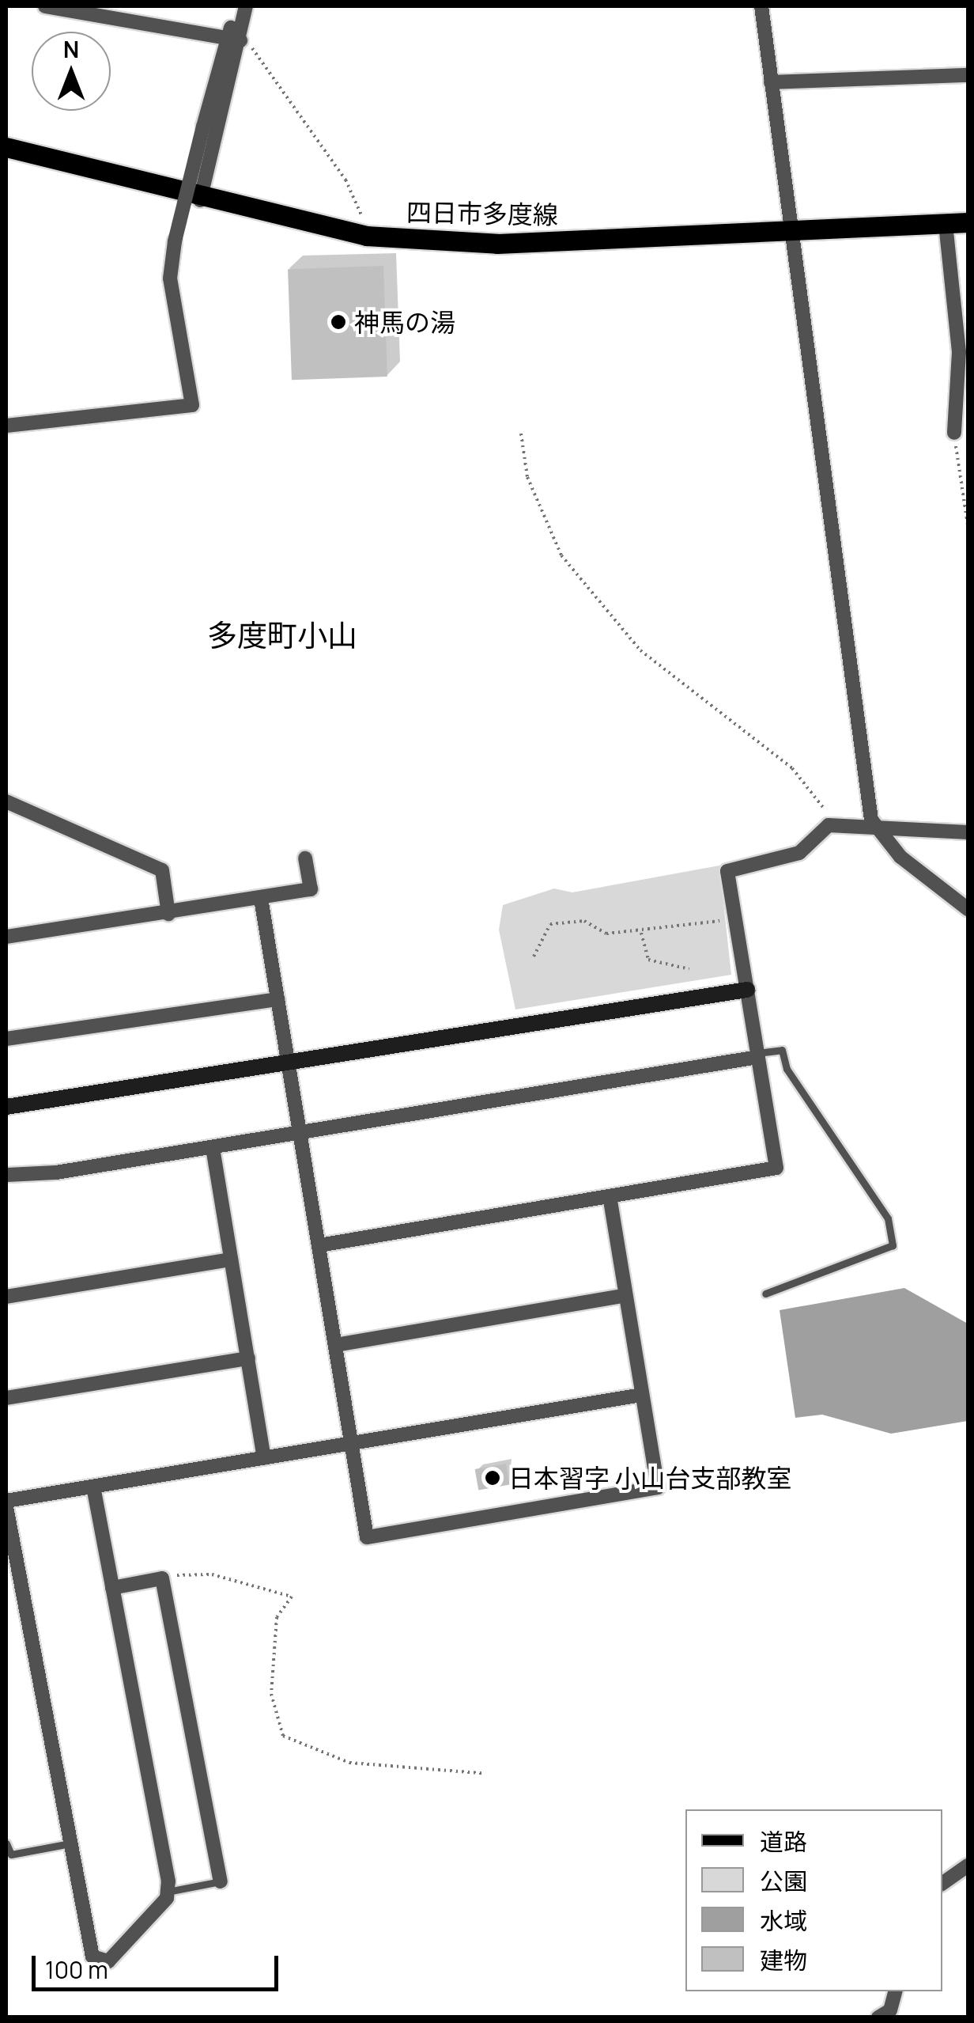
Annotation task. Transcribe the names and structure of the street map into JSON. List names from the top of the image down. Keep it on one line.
{"streets":{"main road":["四日市多度線"]},"districts":["多度町小山"],"places":["神馬の湯","日本習字 小山台支部教室"],"legend":["道路","公園","水域","建物"],"scale_bar":"100 m","north":"top"}
